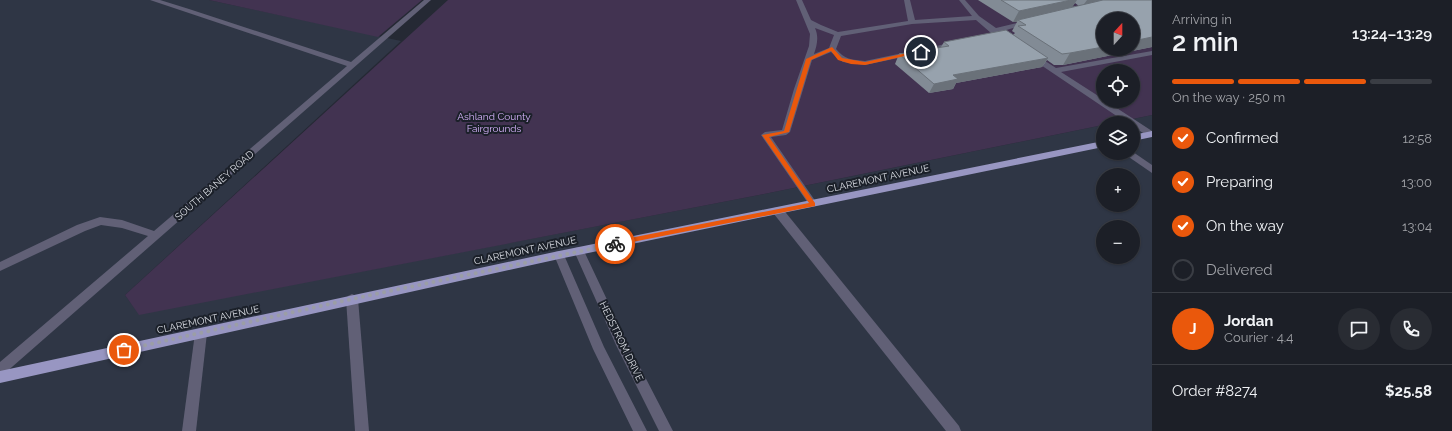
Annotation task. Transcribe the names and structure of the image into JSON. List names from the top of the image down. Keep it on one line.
{"streets":{"main road":["CLAREMONT AVENUE"],"street":["SOUTH BANEY ROAD","HEDSTROM DRIVE"]},"crossings":[["CLAREMONT AVENUE","HEDSTROM DRIVE"]],"parks":["Ashland County Fairgrounds"],"north":"top","page":{"heading":["2 min","Arriving in","13:24–13:29"],"panel":["Jordan","Courier · 4.4","Order #8274","$25.58"],"map_buttons":["+","−"],"bar":"On the way · 250 m","list":[["Confirmed","12:58"],["Preparing","13:00"],["On the way","13:04"],"Delivered"],"round":"J"}}
